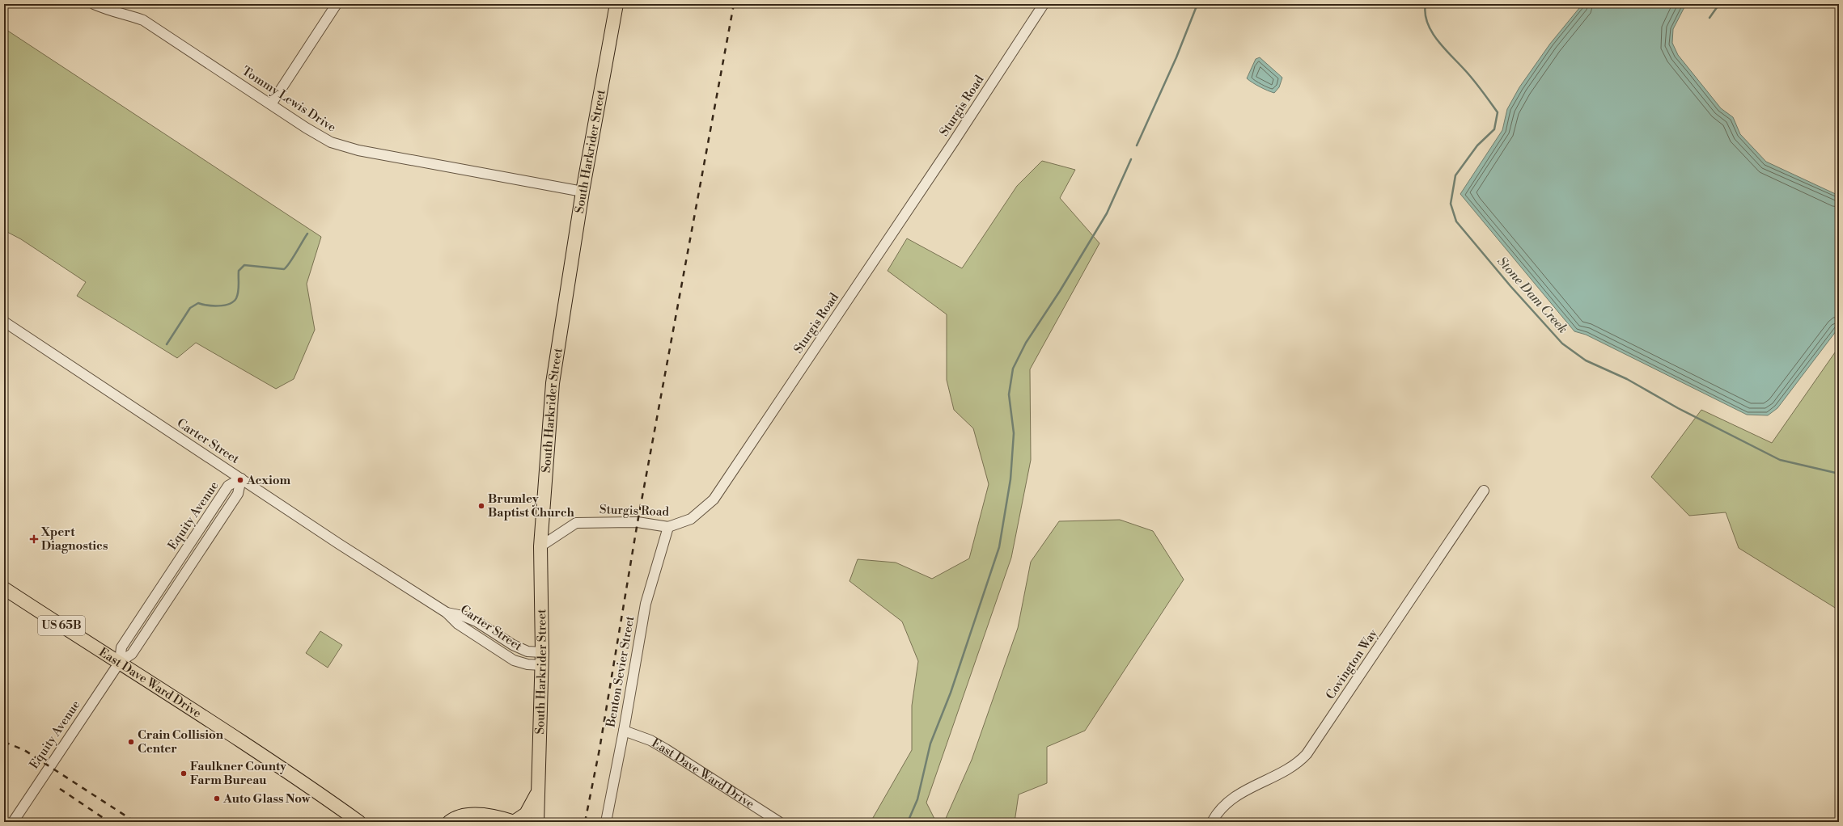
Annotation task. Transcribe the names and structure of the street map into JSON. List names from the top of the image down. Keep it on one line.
{"streets":{"main road":["South Harkrider Street","US 65B","East Dave Ward Drive"],"street":["Tommy Lewis Drive","Sturgis Road","Carter Street","Equity Avenue","Covington Way","Benton Sevier Street"]},"crossings":[["Tommy Lewis Drive","South Harkrider Street"],["Sturgis Road","South Harkrider Street"],["Sturgis Road","Benton Sevier Street"],["South Harkrider Street","Carter Street"],["Carter Street","Equity Avenue"],["Equity Avenue","East Dave Ward Drive"],["Benton Sevier Street","East Dave Ward Drive"]],"water":["Stone Dam Creek"],"places":{"other":["Acxiom","Brumley Baptist Church","Crain Collision Center","Faulkner County Farm Bureau","Auto Glass Now"],"health":["Xpert Diagnostics"]}}
